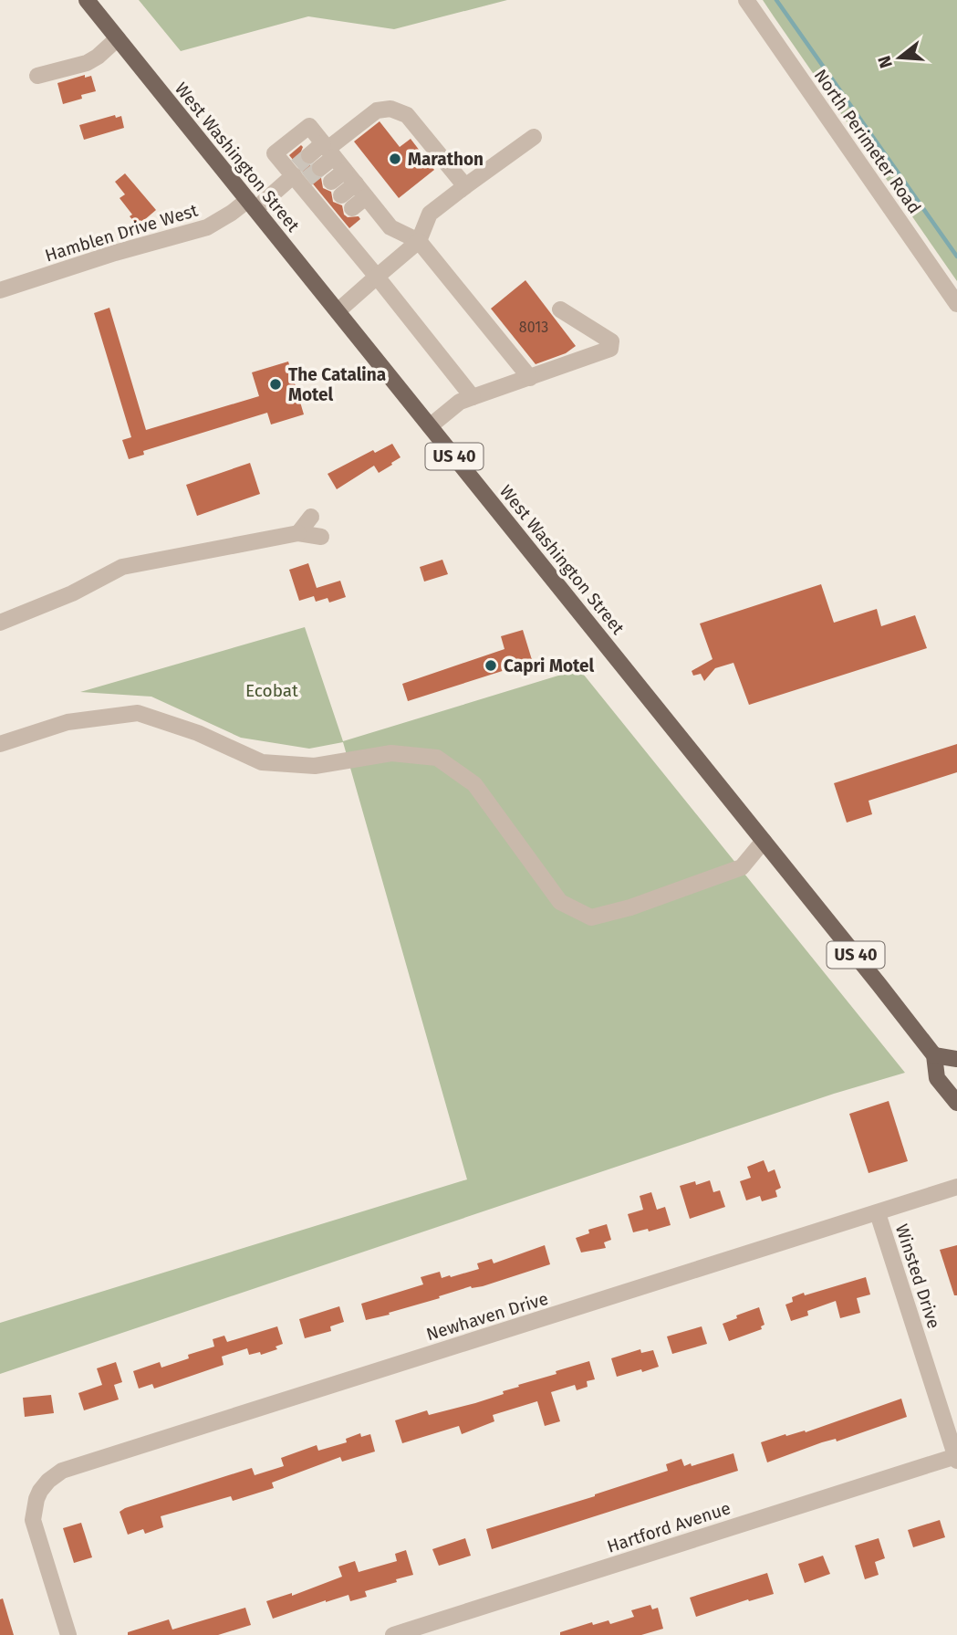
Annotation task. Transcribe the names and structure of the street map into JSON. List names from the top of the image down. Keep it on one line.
{"streets":{"main road":["West Washington Street","US 40"],"street":["North Perimeter Road","Hamblen Drive West","Winsted Drive","Newhaven Drive","Hartford Avenue"]},"crossings":[["West Washington Street","Hamblen Drive West"],["Winsted Drive","Newhaven Drive"],["Winsted Drive","Hartford Avenue"]],"parks":["Ecobat"],"places":["Marathon","The Catalina Motel","Capri Motel"],"house_numbers":["8013"],"north":"left"}
